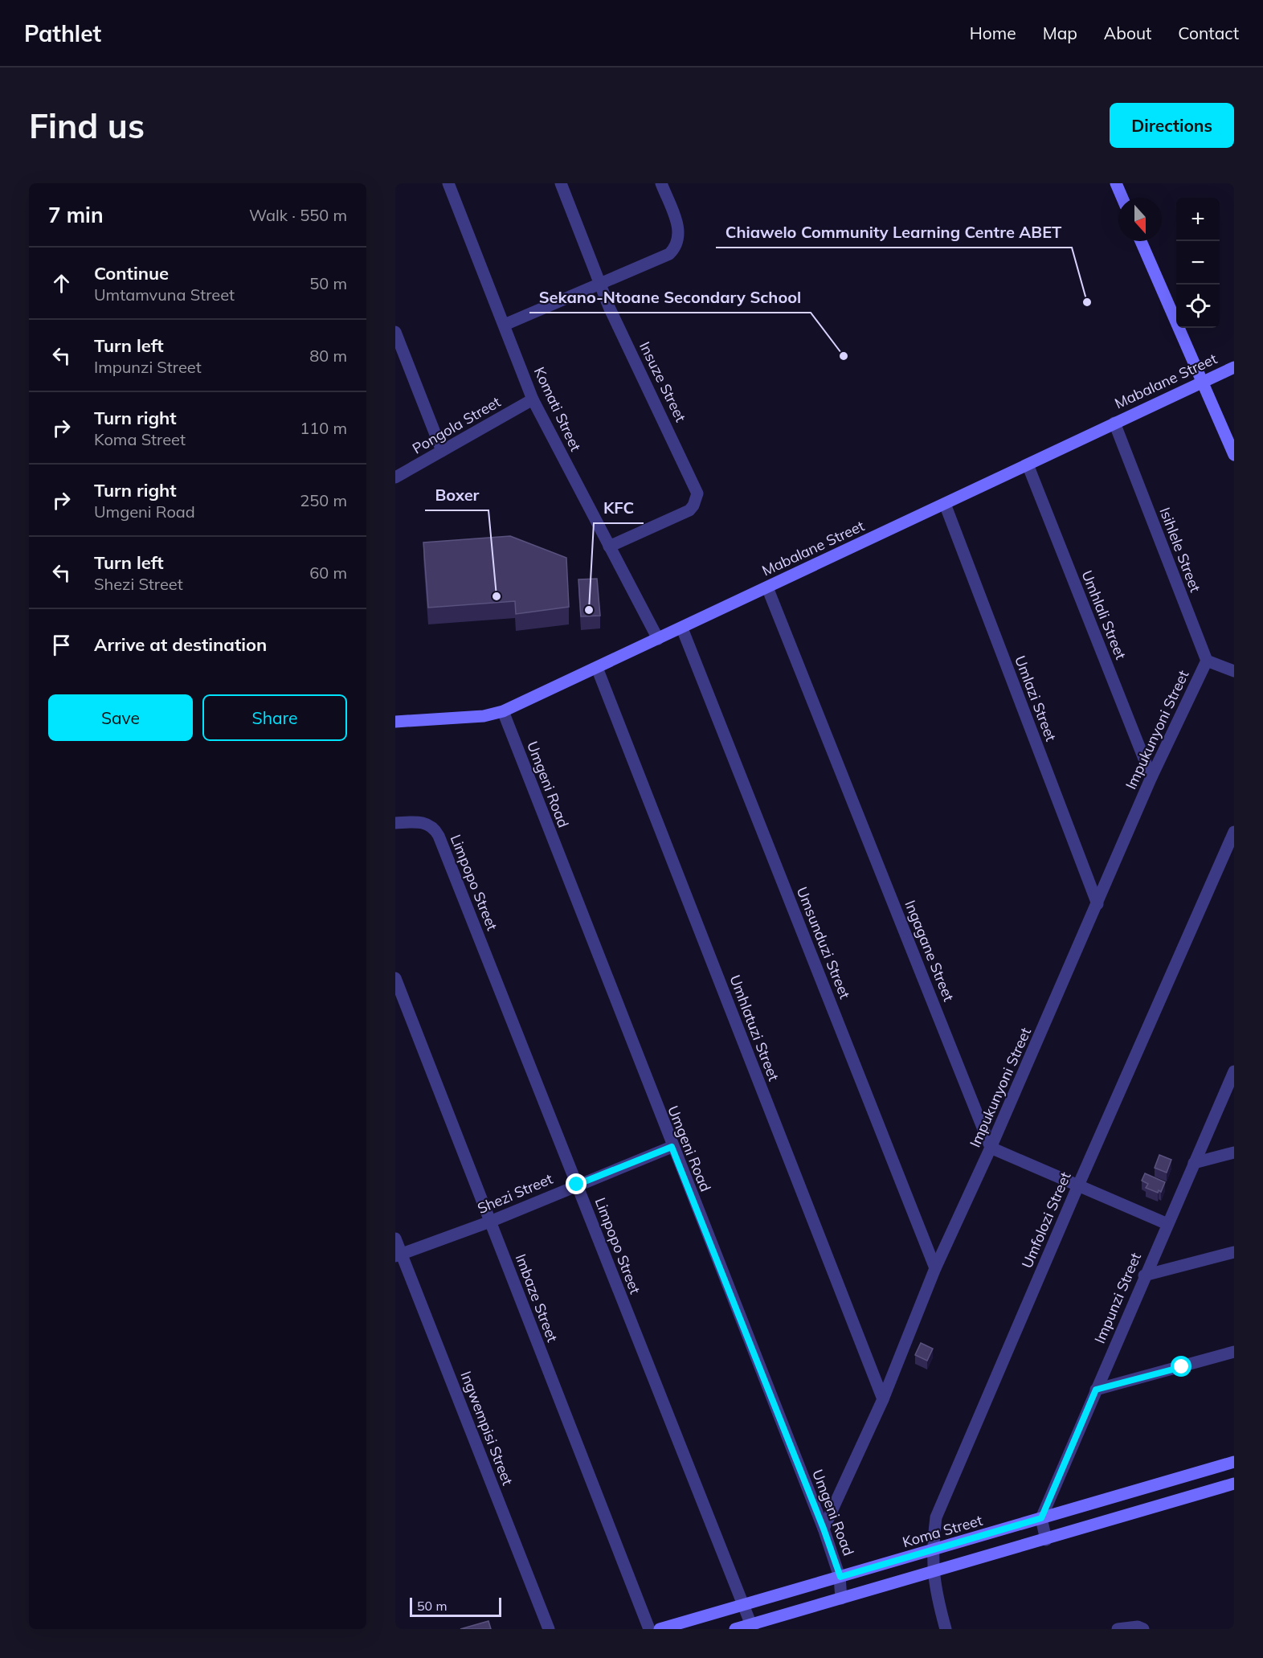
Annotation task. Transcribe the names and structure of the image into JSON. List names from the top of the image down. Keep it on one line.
{"streets":{"street":["Mabalane Street","Insuze Street","Komati Street","Pongola Street","Isihlele Street","Umhlali Street","Umlazi Street","Impukunyoni Street","Umgeni Road","Limpopo Street","Umsunduzi Street","Ingagane Street","Umhlatuzi Street","Shezi Street","Umfolozi Street","Imbaze Street","Impunzi Street","Ingwempisi Street","Koma Street"]},"crossings":[["Mabalane Street","Komati Street"],["Mabalane Street","Isihlele Street"],["Mabalane Street","Umhlali Street"],["Mabalane Street","Umlazi Street"],["Mabalane Street","Umgeni Road"],["Mabalane Street","Umsunduzi Street"],["Mabalane Street","Ingagane Street"],["Mabalane Street","Umhlatuzi Street"],["Insuze Street","Komati Street"],["Komati Street","Pongola Street"],["Isihlele Street","Impukunyoni Street"],["Umhlali Street","Impukunyoni Street"],["Umlazi Street","Impukunyoni Street"],["Impukunyoni Street","Umgeni Road"],["Impukunyoni Street","Umsunduzi Street"],["Impukunyoni Street","Ingagane Street"],["Impukunyoni Street","Umhlatuzi Street"],["Umgeni Road","Shezi Street"],["Umgeni Road","Koma Street"],["Limpopo Street","Shezi Street"],["Limpopo Street","Koma Street"],["Shezi Street","Imbaze Street"],["Shezi Street","Ingwempisi Street"],["Umfolozi Street","Koma Street"],["Impunzi Street","Koma Street"]],"places":["Chiawelo Community Learning Centre ABET","Sekano-Ntoane Secondary School","Boxer","KFC"],"scale_bar":"50 m","north":"bottom","page":{"header":"Pathlet","nav":["Home","Map","About","Contact"],"buttons":["Directions",["Save","Share"]],"title":"Find us","heading":["7 min","Walk · 550 m"],"map_buttons":["+","−"],"list":[["Continue","Umtamvuna Street","50 m"],["Turn left","Impunzi Street","80 m"],["Turn right","Koma Street","110 m"],["Turn right","Umgeni Road","250 m"],["Turn left","Shezi Street","60 m"],"Arrive at destination"],"scale":"50 m"}}
